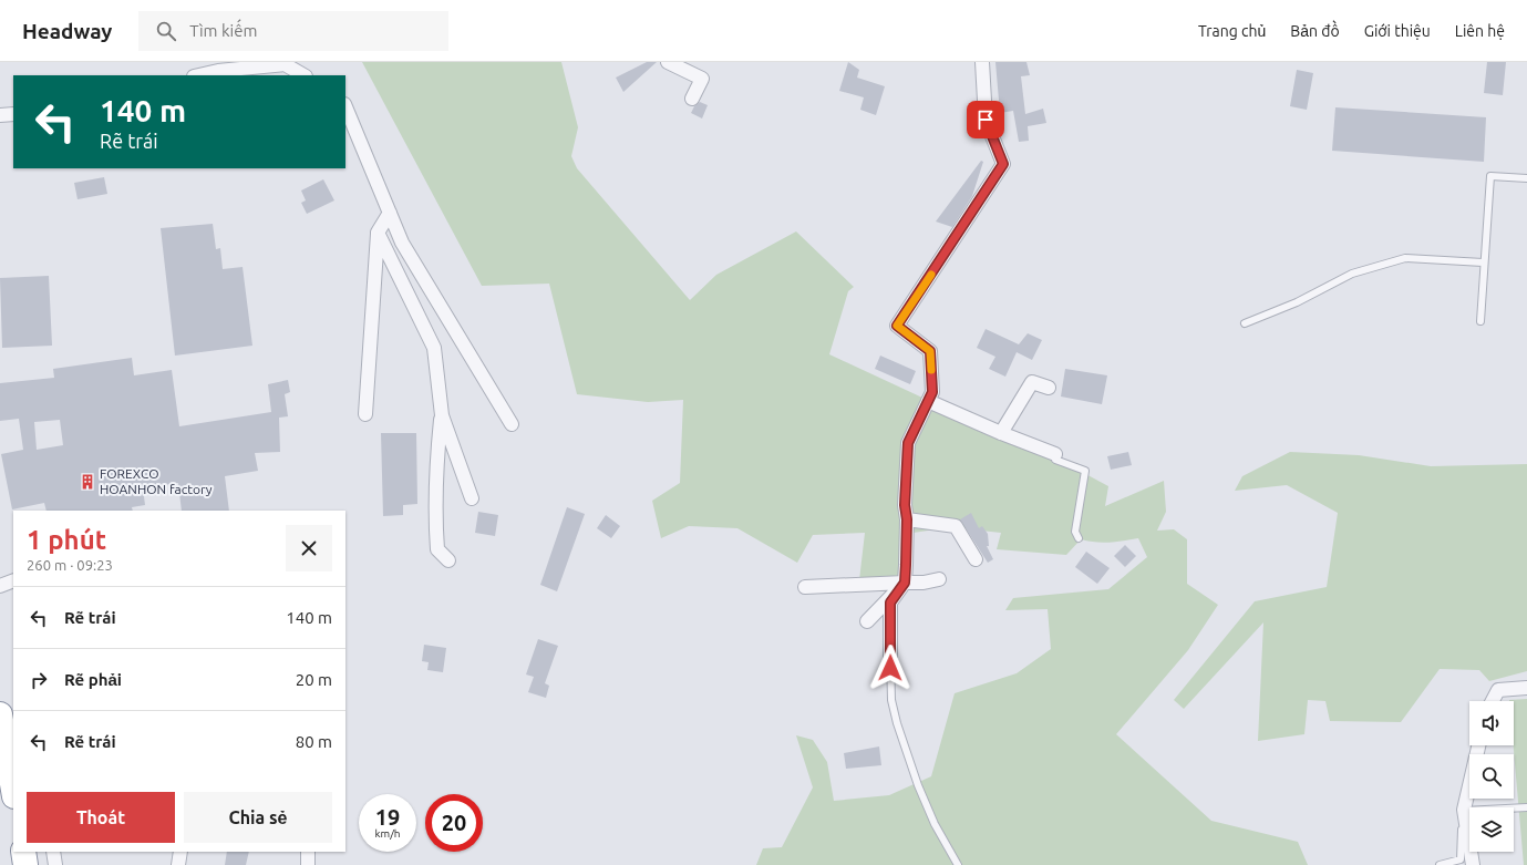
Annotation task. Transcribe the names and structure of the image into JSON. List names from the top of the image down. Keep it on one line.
{"places":{"building":["FOREXCO HOANHON factory"]},"page":{"header":"Headway","search":"Tìm kiếm","nav":["Trang chủ","Bản đồ","Giới thiệu","Liên hệ"],"turn":["140 m","Rẽ trái"],"heading":["1 phút","260 m · 09:23"],"list":[{"name":"Rẽ trái","value":"140 m"},{"name":"Rẽ phải","value":"20 m"},{"name":"Rẽ trái","value":"80 m"}],"buttons":["Thoát","Chia sẻ"],"speed":"19 km/h","limit":"20"}}
